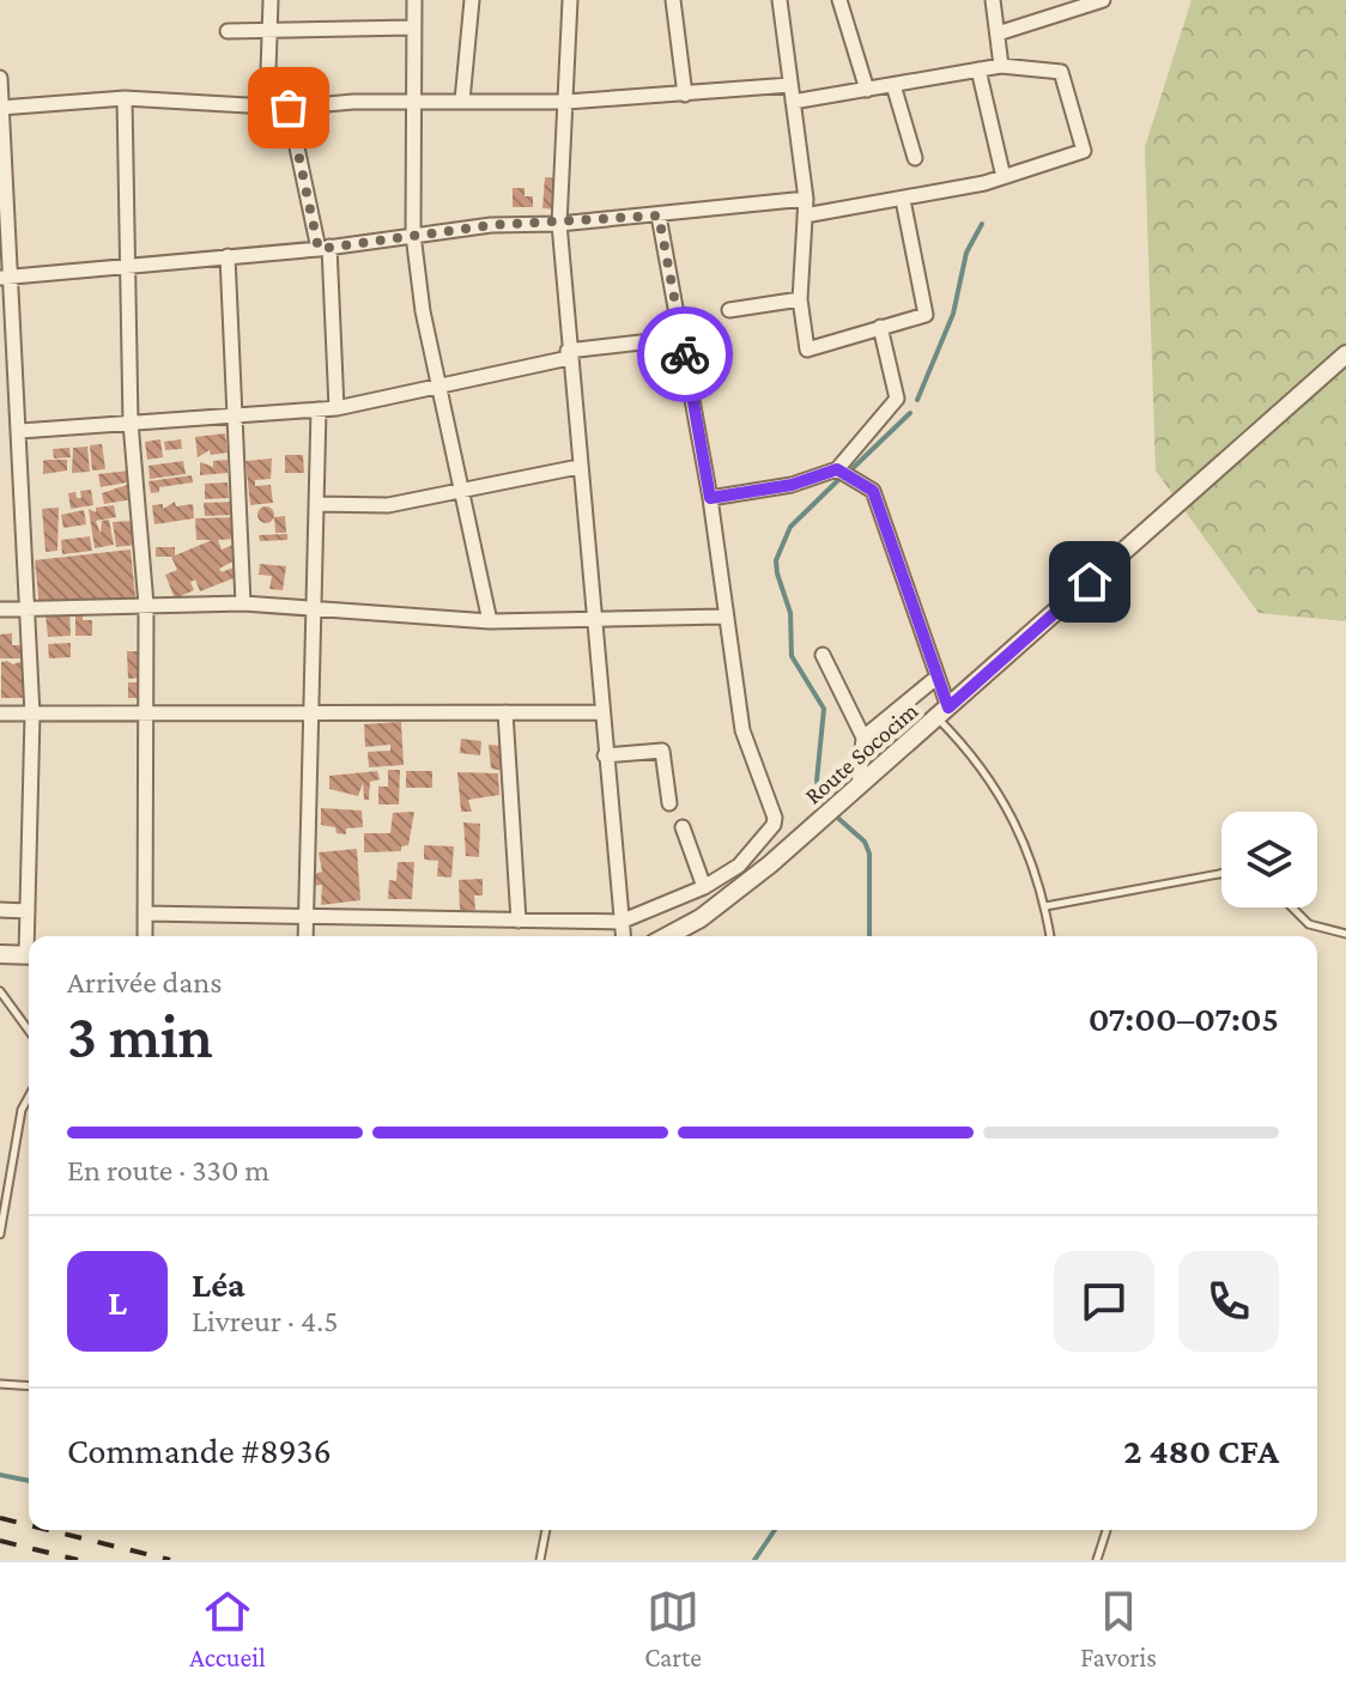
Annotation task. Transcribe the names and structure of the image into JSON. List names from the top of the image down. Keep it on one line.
{"streets":{"street":["Route Sococim"]},"page":{"heading":["3 min","Arrivée dans","07:00–07:05"],"panel":["Léa","Livreur · 4.5","Commande #8936","2 480 CFA"],"bar":"En route · 330 m","round":"L","tabs":["Accueil","Carte","Favoris"]}}
